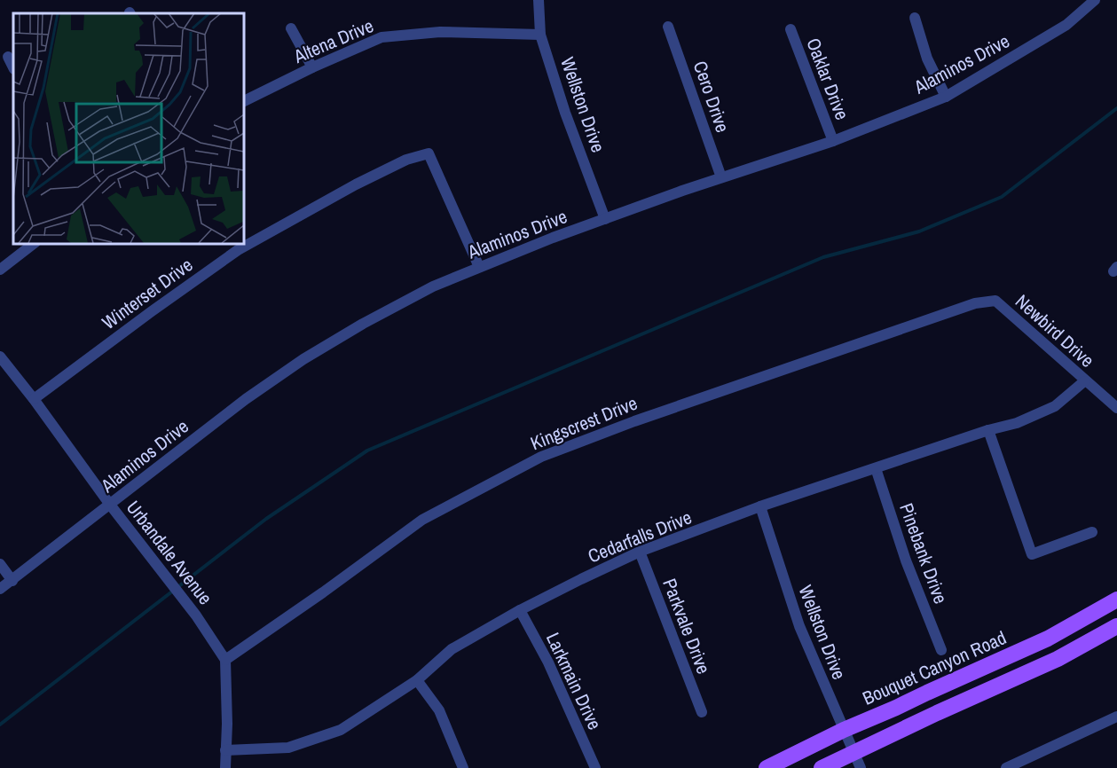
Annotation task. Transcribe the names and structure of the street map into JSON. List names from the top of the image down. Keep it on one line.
{"streets":{"main road":["Bouquet Canyon Road"],"street":["Altena Drive","Alaminos Drive","Oaklar Drive","Cero Drive","Wellston Drive","Winterset Drive","Newbird Drive","Kingscrest Drive","Cedarfalls Drive","Urbandale Avenue","Pinebank Drive","Parkvale Drive","Larkmain Drive"]},"crossings":[["Altena Drive","Wellston Drive"],["Alaminos Drive","Oaklar Drive"],["Alaminos Drive","Cero Drive"],["Alaminos Drive","Wellston Drive"],["Alaminos Drive","Winterset Drive"],["Alaminos Drive","Urbandale Avenue"],["Wellston Drive","Cedarfalls Drive"],["Wellston Drive","Bouquet Canyon Road"],["Winterset Drive","Urbandale Avenue"],["Newbird Drive","Kingscrest Drive"],["Newbird Drive","Cedarfalls Drive"],["Kingscrest Drive","Urbandale Avenue"],["Cedarfalls Drive","Pinebank Drive"],["Cedarfalls Drive","Parkvale Drive"],["Cedarfalls Drive","Larkmain Drive"]]}
